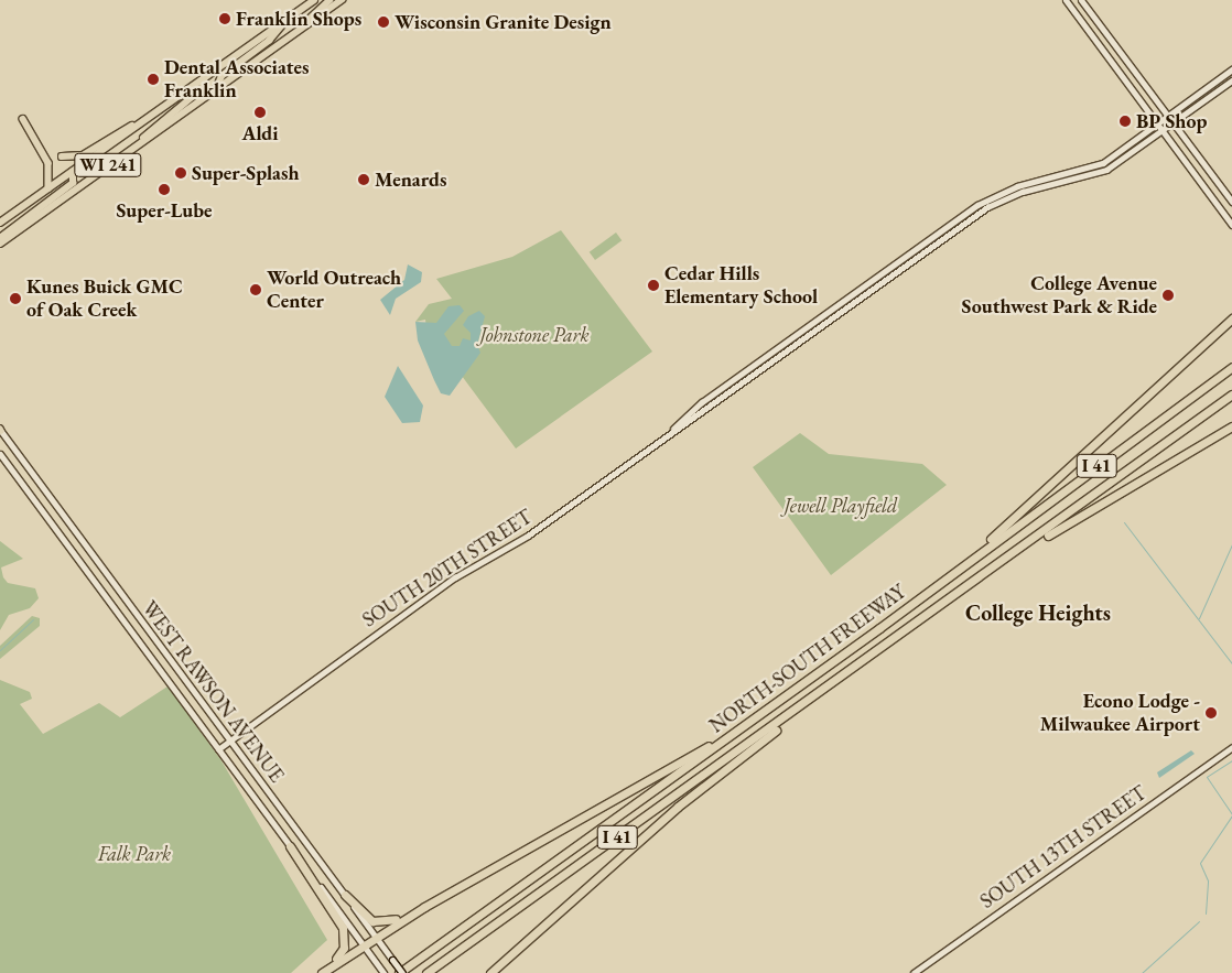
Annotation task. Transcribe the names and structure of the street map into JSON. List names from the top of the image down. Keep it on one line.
{"streets":{"highway":["I 41","NORTH-SOUTH FREEWAY"],"main road":["WI 241","WEST RAWSON AVENUE"],"street":["SOUTH 20TH STREET","SOUTH 13TH STREET"]},"crossings":[["SOUTH 20TH STREET","WEST RAWSON AVENUE"],["NORTH-SOUTH FREEWAY","WEST RAWSON AVENUE"]],"districts":["College Heights"],"parks":["Johnstone Park","Jewell Playfield","Falk Park"],"places":["Franklin Shops","Wisconsin Granite Design","Dental Associates Franklin","Aldi","BP Shop","Super-Splash","Menards","Super-Lube","Cedar Hills Elementary School","World Outreach Center","College Avenue Southwest Park & Ride","Kunes Buick GMC of Oak Creek","Econo Lodge - Milwaukee Airport"]}
